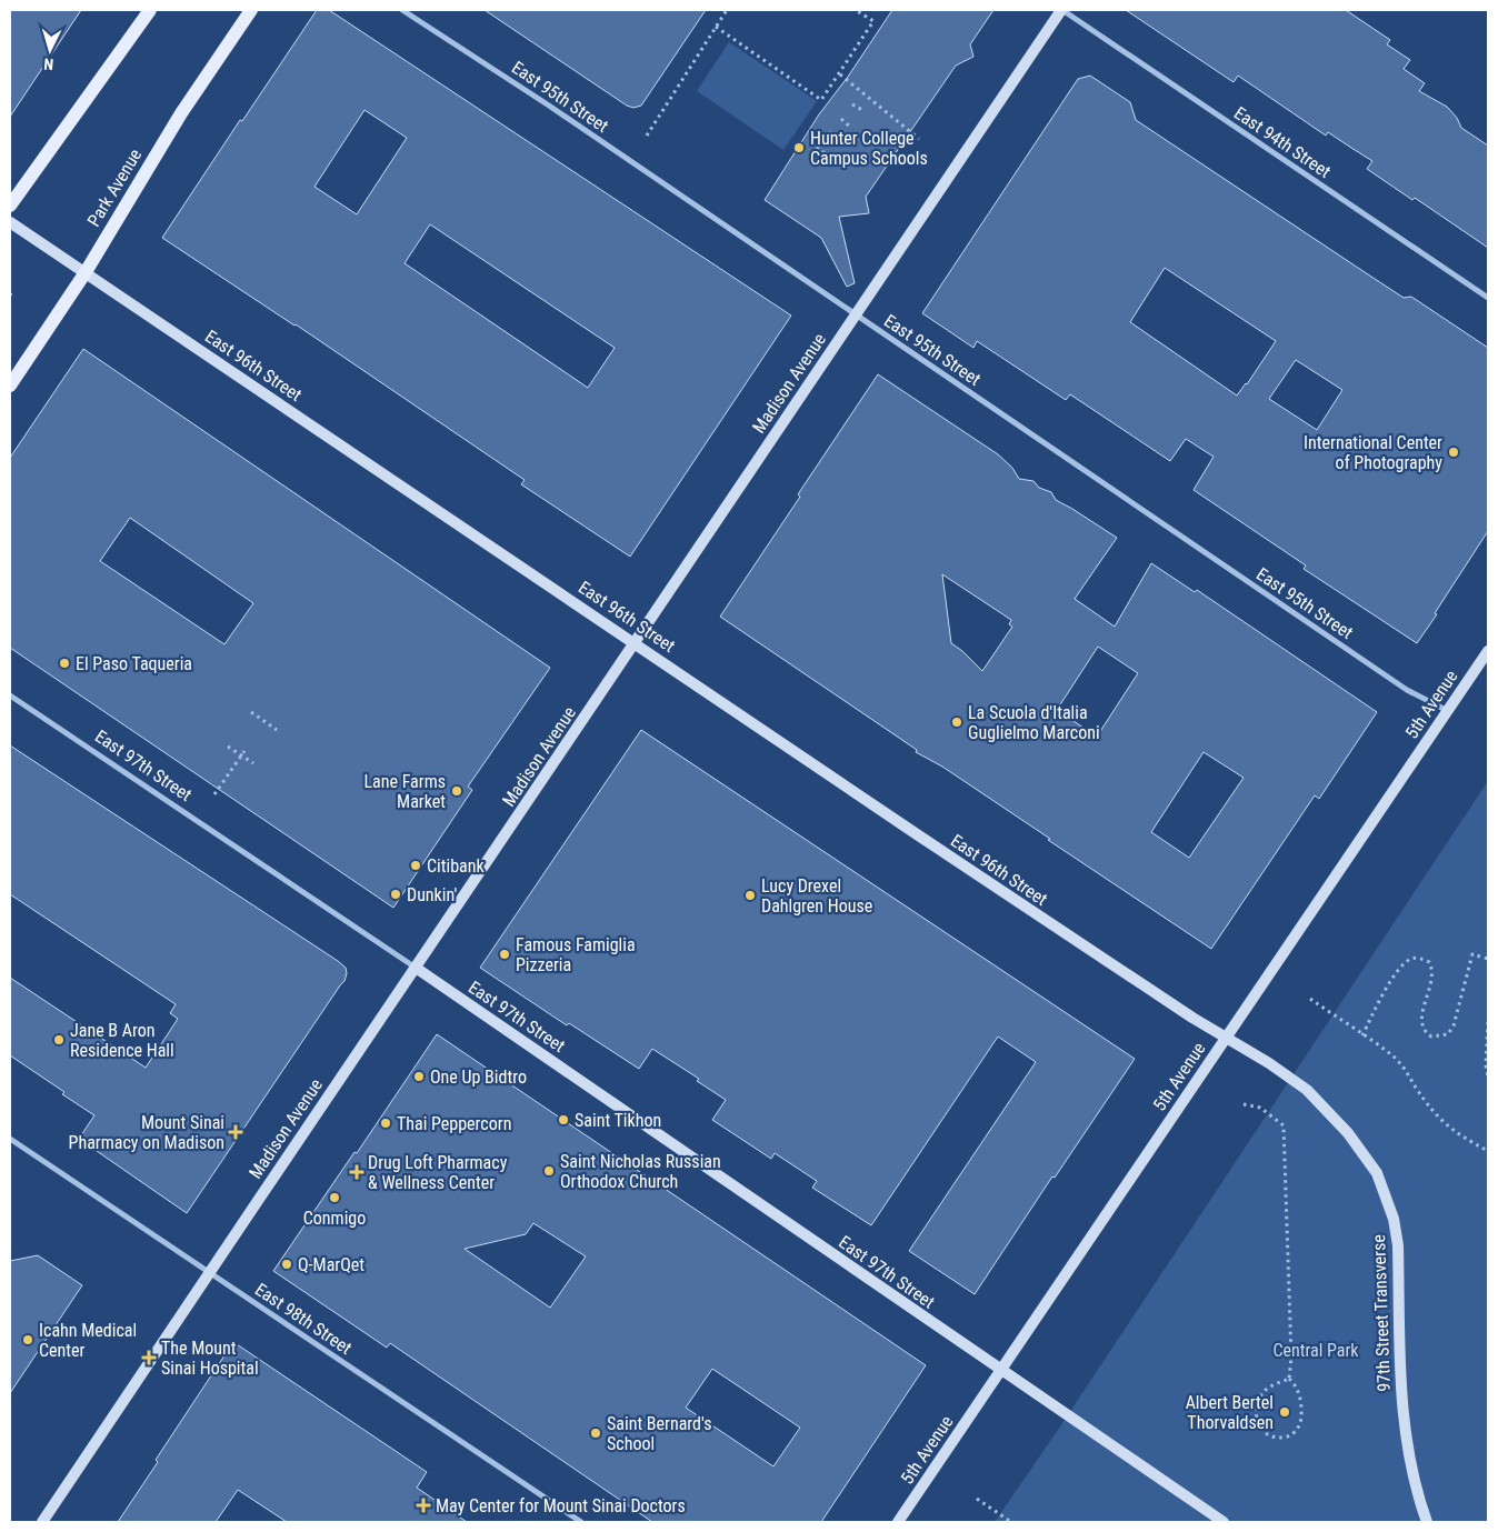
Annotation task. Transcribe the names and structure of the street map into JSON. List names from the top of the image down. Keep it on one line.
{"streets":{"main road":["Park Avenue","East 96th Street","Madison Avenue","5th Avenue","East 97th Street","97th Street Transverse"],"street":["East 95th Street","East 94th Street","East 98th Street"]},"crossings":[["East 95th Street","Madison Avenue"],["East 95th Street","5th Avenue"],["East 94th Street","Madison Avenue"],["Park Avenue","East 96th Street"],["East 96th Street","Madison Avenue"],["East 96th Street","5th Avenue"],["East 96th Street","97th Street Transverse"],["Madison Avenue","East 97th Street"],["Madison Avenue","East 98th Street"],["5th Avenue","East 97th Street"],["5th Avenue","97th Street Transverse"]],"parks":["Central Park"],"places":{"other":["Hunter College Campus Schools","International Center of Photography","El Paso Taqueria","La Scuola d'Italia Guglielmo Marconi","Lane Farms Market","Citibank","Dunkin'","Lucy Drexel Dahlgren House","Famous Famiglia Pizzeria","Jane B Aron Residence Hall","One Up Bidtro","Saint Tikhon","Thai Peppercorn","Saint Nicholas Russian Orthodox Church","Conmigo","Q-MarQet","Icahn Medical Center","Albert Bertel Thorvaldsen","Saint Bernard's School"],"health":["Mount Sinai Pharmacy on Madison","Drug Loft Pharmacy & Wellness Center","The Mount Sinai Hospital","May Center for Mount Sinai Doctors"]},"north":"bottom"}
